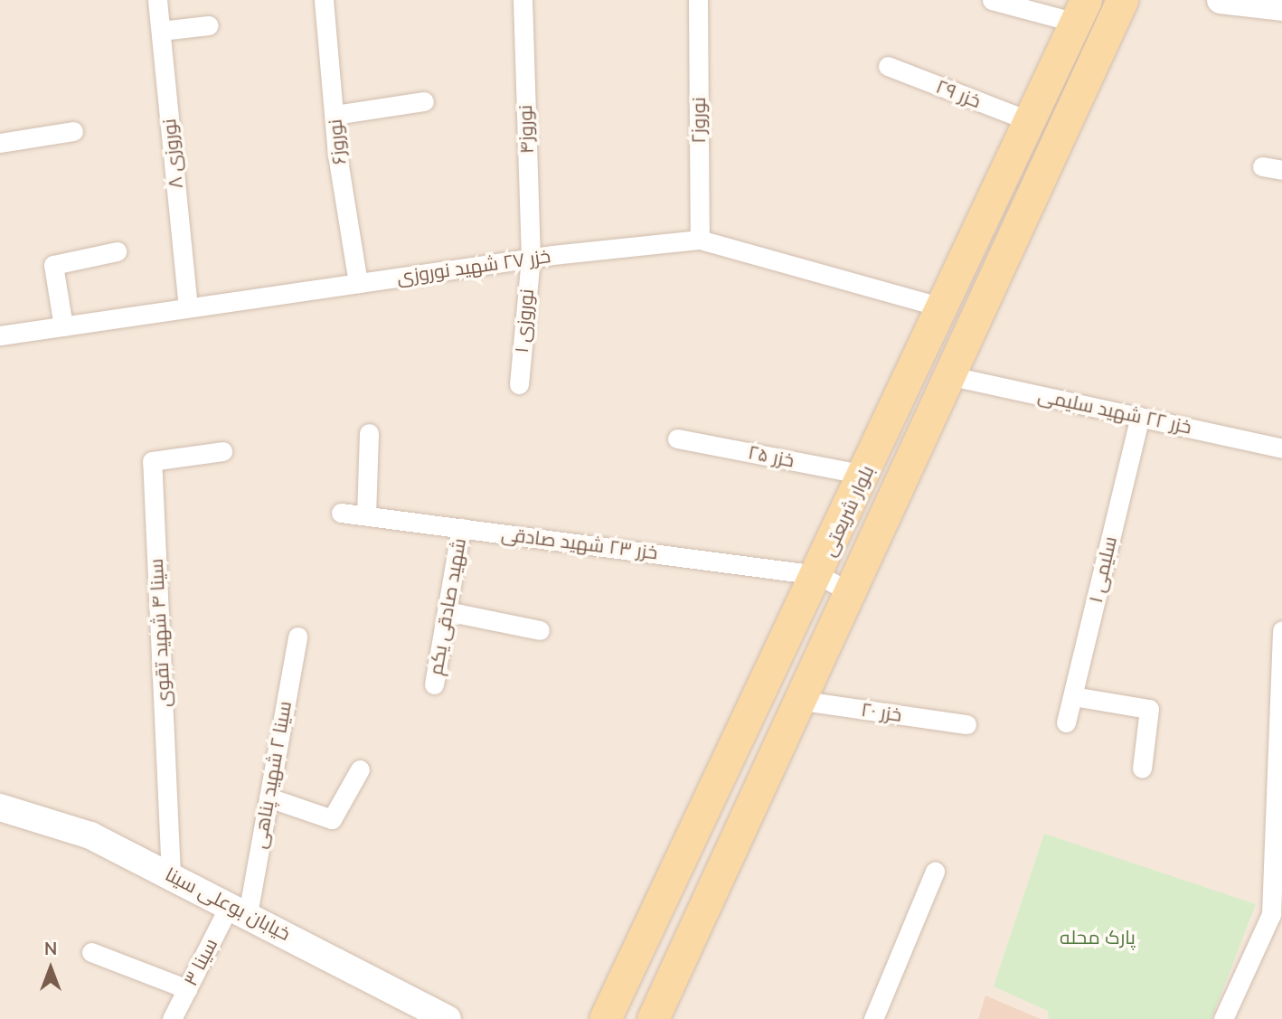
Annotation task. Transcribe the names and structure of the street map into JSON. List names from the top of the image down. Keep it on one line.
{"streets":{"main road":["بلوار شریعتی","خیابان بوعلی سینا"],"street":["خزر ۲۹","نوروز۲","نوروز۴","نوروز۶","نوروزی ۸","خزر ۲۷ شهید نوروزی","نوروزی ۱","خزر ۲۲ شهید سلیمی","خزر ۲۵","خزر ۲۳ شهید صادقی","سلیمی ۱","شهید صادقی یکم","سینا ۴ شهید تقوی","خزر ۲۰","سینا ۲ شهید پناهی","سینا ۳"]},"crossings":[["خزر ۲۹","بلوار شریعتی"],["نوروز۲","خزر ۲۷ شهید نوروزی"],["نوروز۴","خزر ۲۷ شهید نوروزی"],["نوروز۴","نوروزی ۱"],["نوروز۶","خزر ۲۷ شهید نوروزی"],["نوروزی ۸","خزر ۲۷ شهید نوروزی"],["خزر ۲۷ شهید نوروزی","نوروزی ۱"],["خزر ۲۷ شهید نوروزی","بلوار شریعتی"],["خزر ۲۲ شهید سلیمی","بلوار شریعتی"],["خزر ۲۲ شهید سلیمی","سلیمی ۱"],["خزر ۲۵","بلوار شریعتی"],["بلوار شریعتی","خزر ۲۳ شهید صادقی"],["بلوار شریعتی","خزر ۲۰"],["خزر ۲۳ شهید صادقی","شهید صادقی یکم"],["سینا ۴ شهید تقوی","خیابان بوعلی سینا"],["سینا ۲ شهید پناهی","خیابان بوعلی سینا"],["سینا ۲ شهید پناهی","سینا ۳"],["خیابان بوعلی سینا","سینا ۳"]],"parks":["پارک محله"],"north":"top"}
